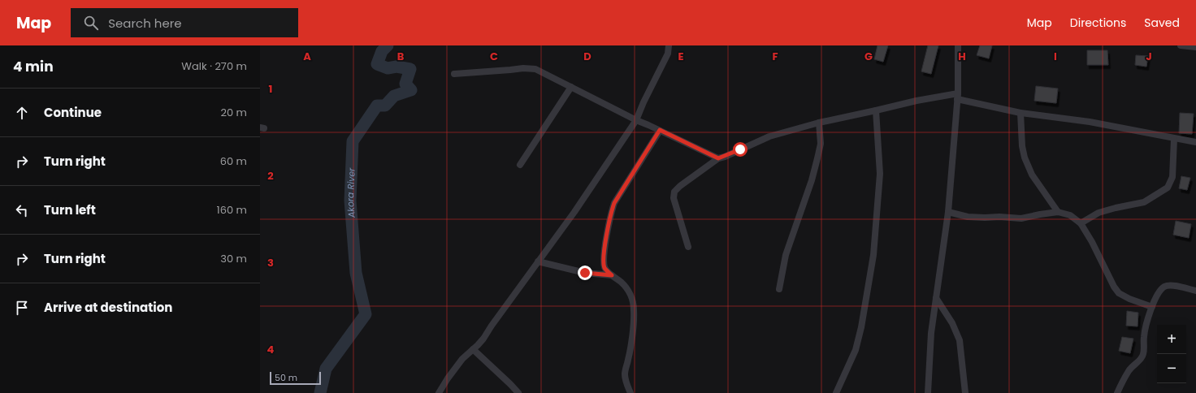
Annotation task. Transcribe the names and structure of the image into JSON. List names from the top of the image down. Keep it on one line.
{"water":["Akora River"],"scale_bar":"50 m","page":{"header":"Map","search":"Search here","nav":["Map","Directions","Saved"],"heading":["4 min","Walk · 270 m"],"list":[["Continue","20 m"],["Turn right","60 m"],["Turn left","160 m"],["Turn right","30 m"],"Arrive at destination"],"map_buttons":["+","−"],"scale":"50 m"},"grid":{"columns":["A","B","C","D","E","F","G","H","I","J"],"rows":["1","2","3","4"]}}
